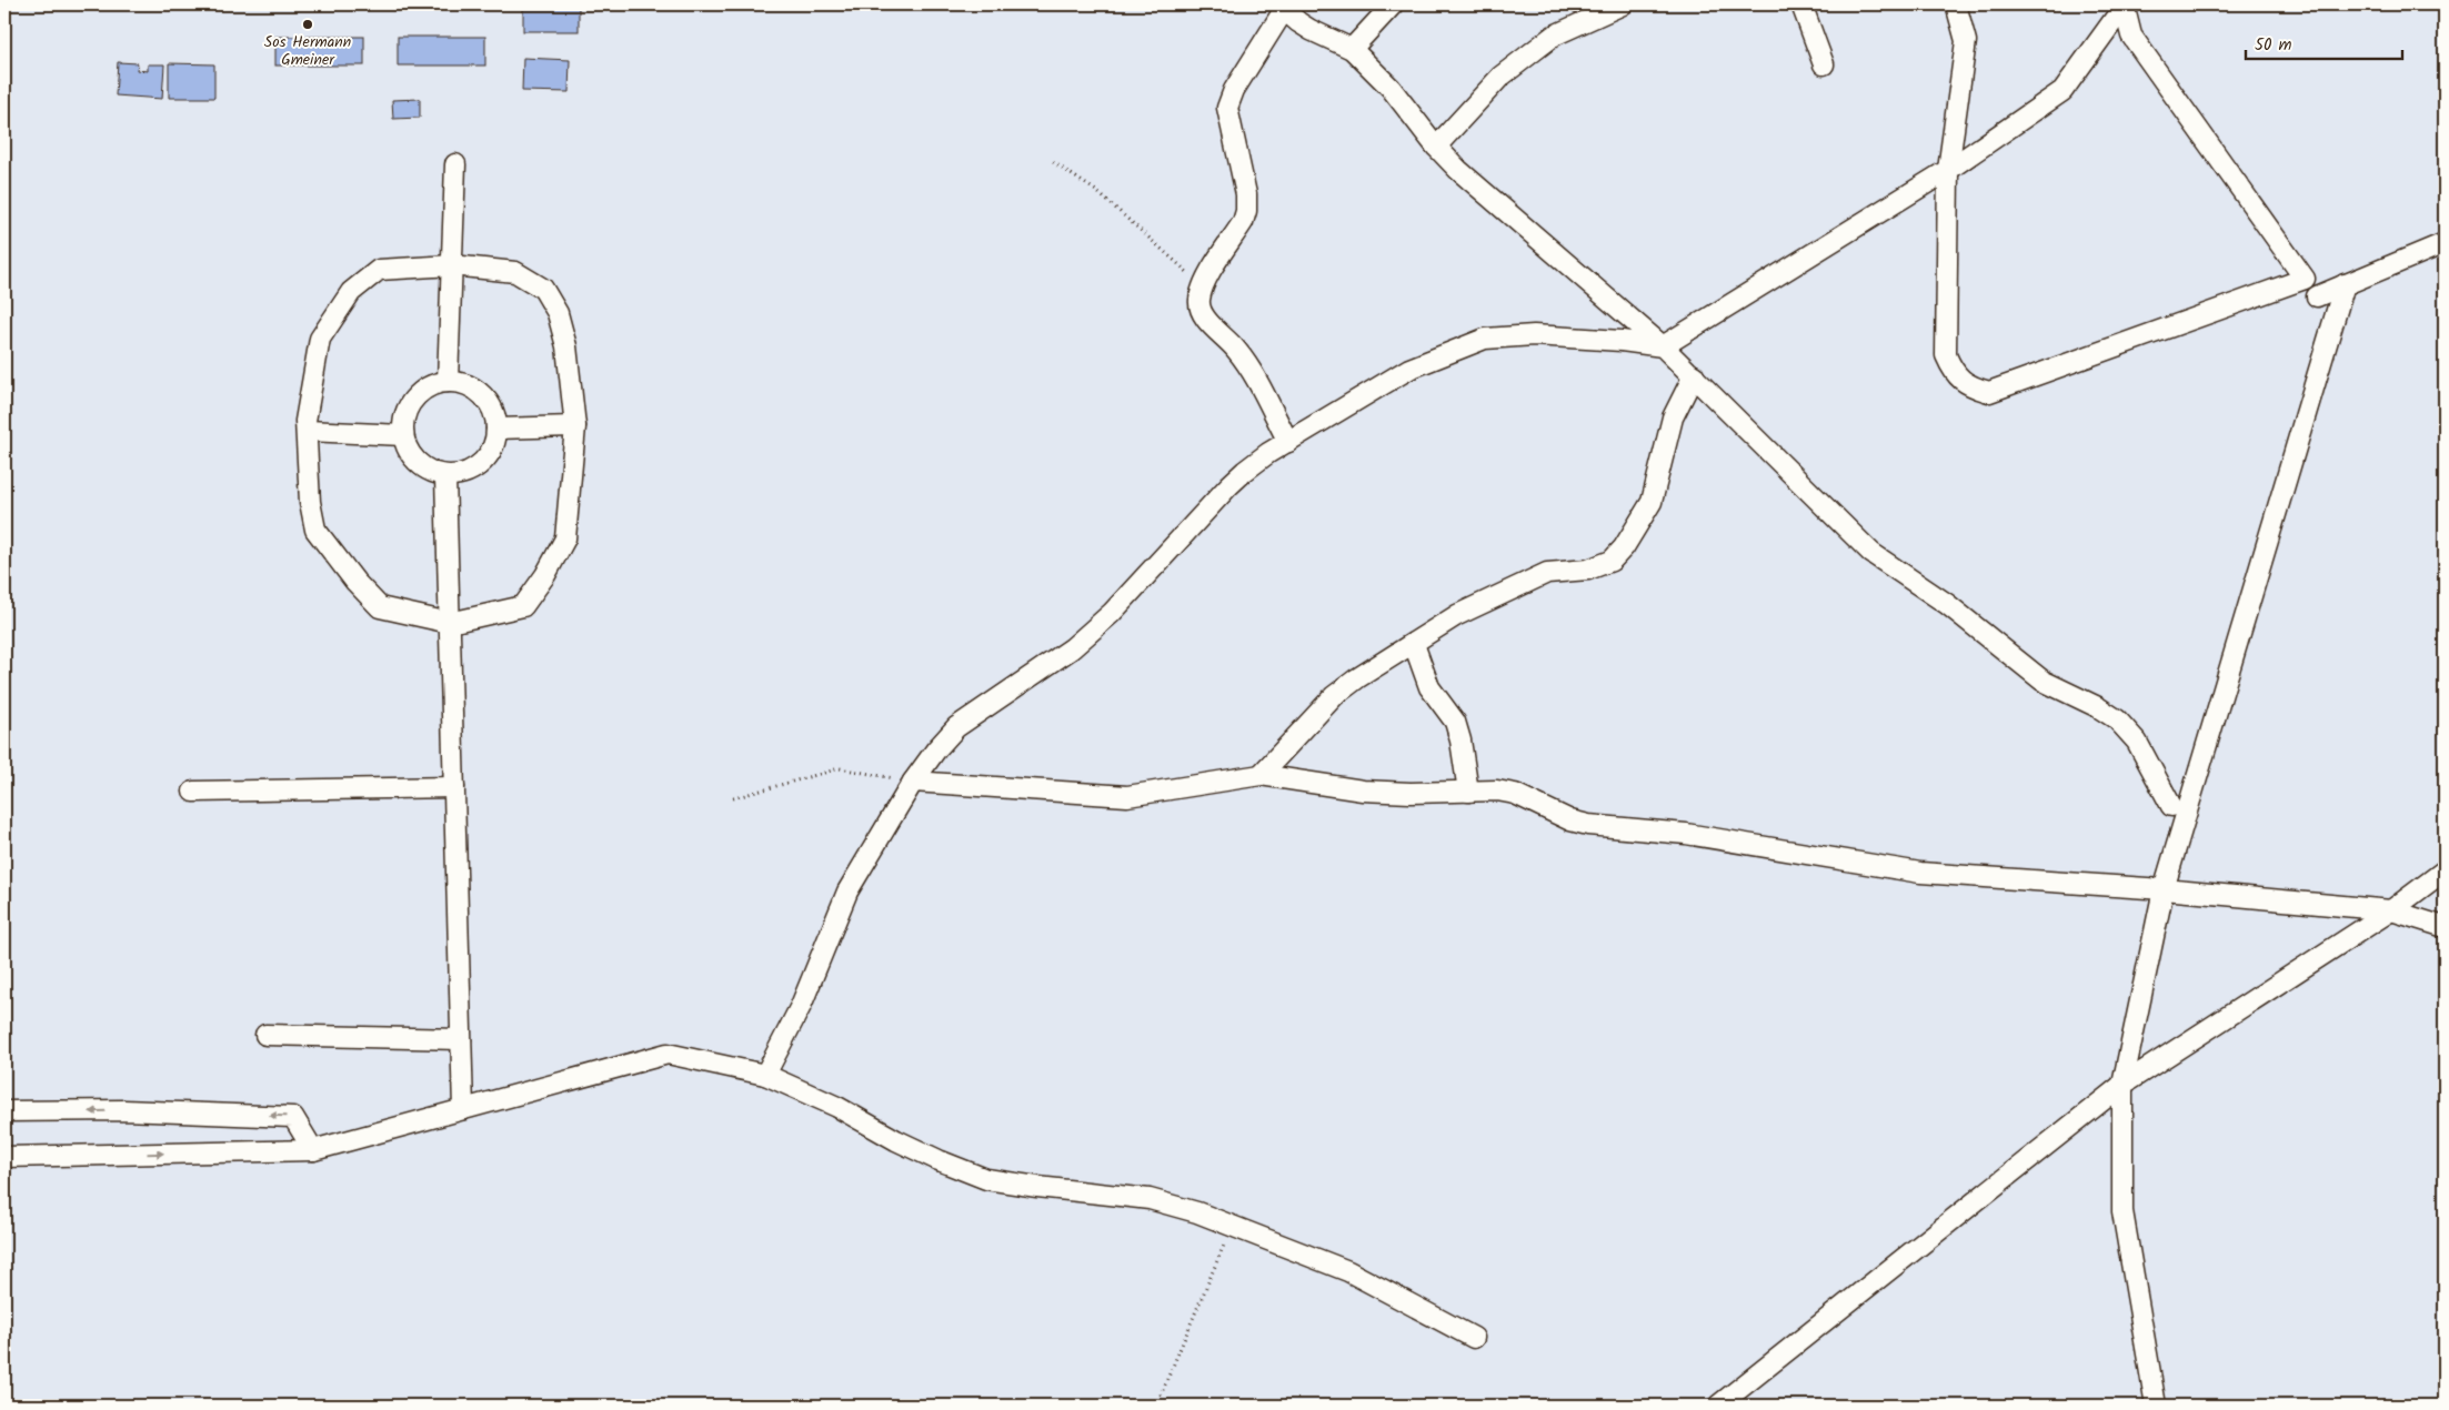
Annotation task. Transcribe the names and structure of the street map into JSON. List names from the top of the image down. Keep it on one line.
{"places":["Sos Hermann Gmeiner"],"scale_bar":"50 m"}
